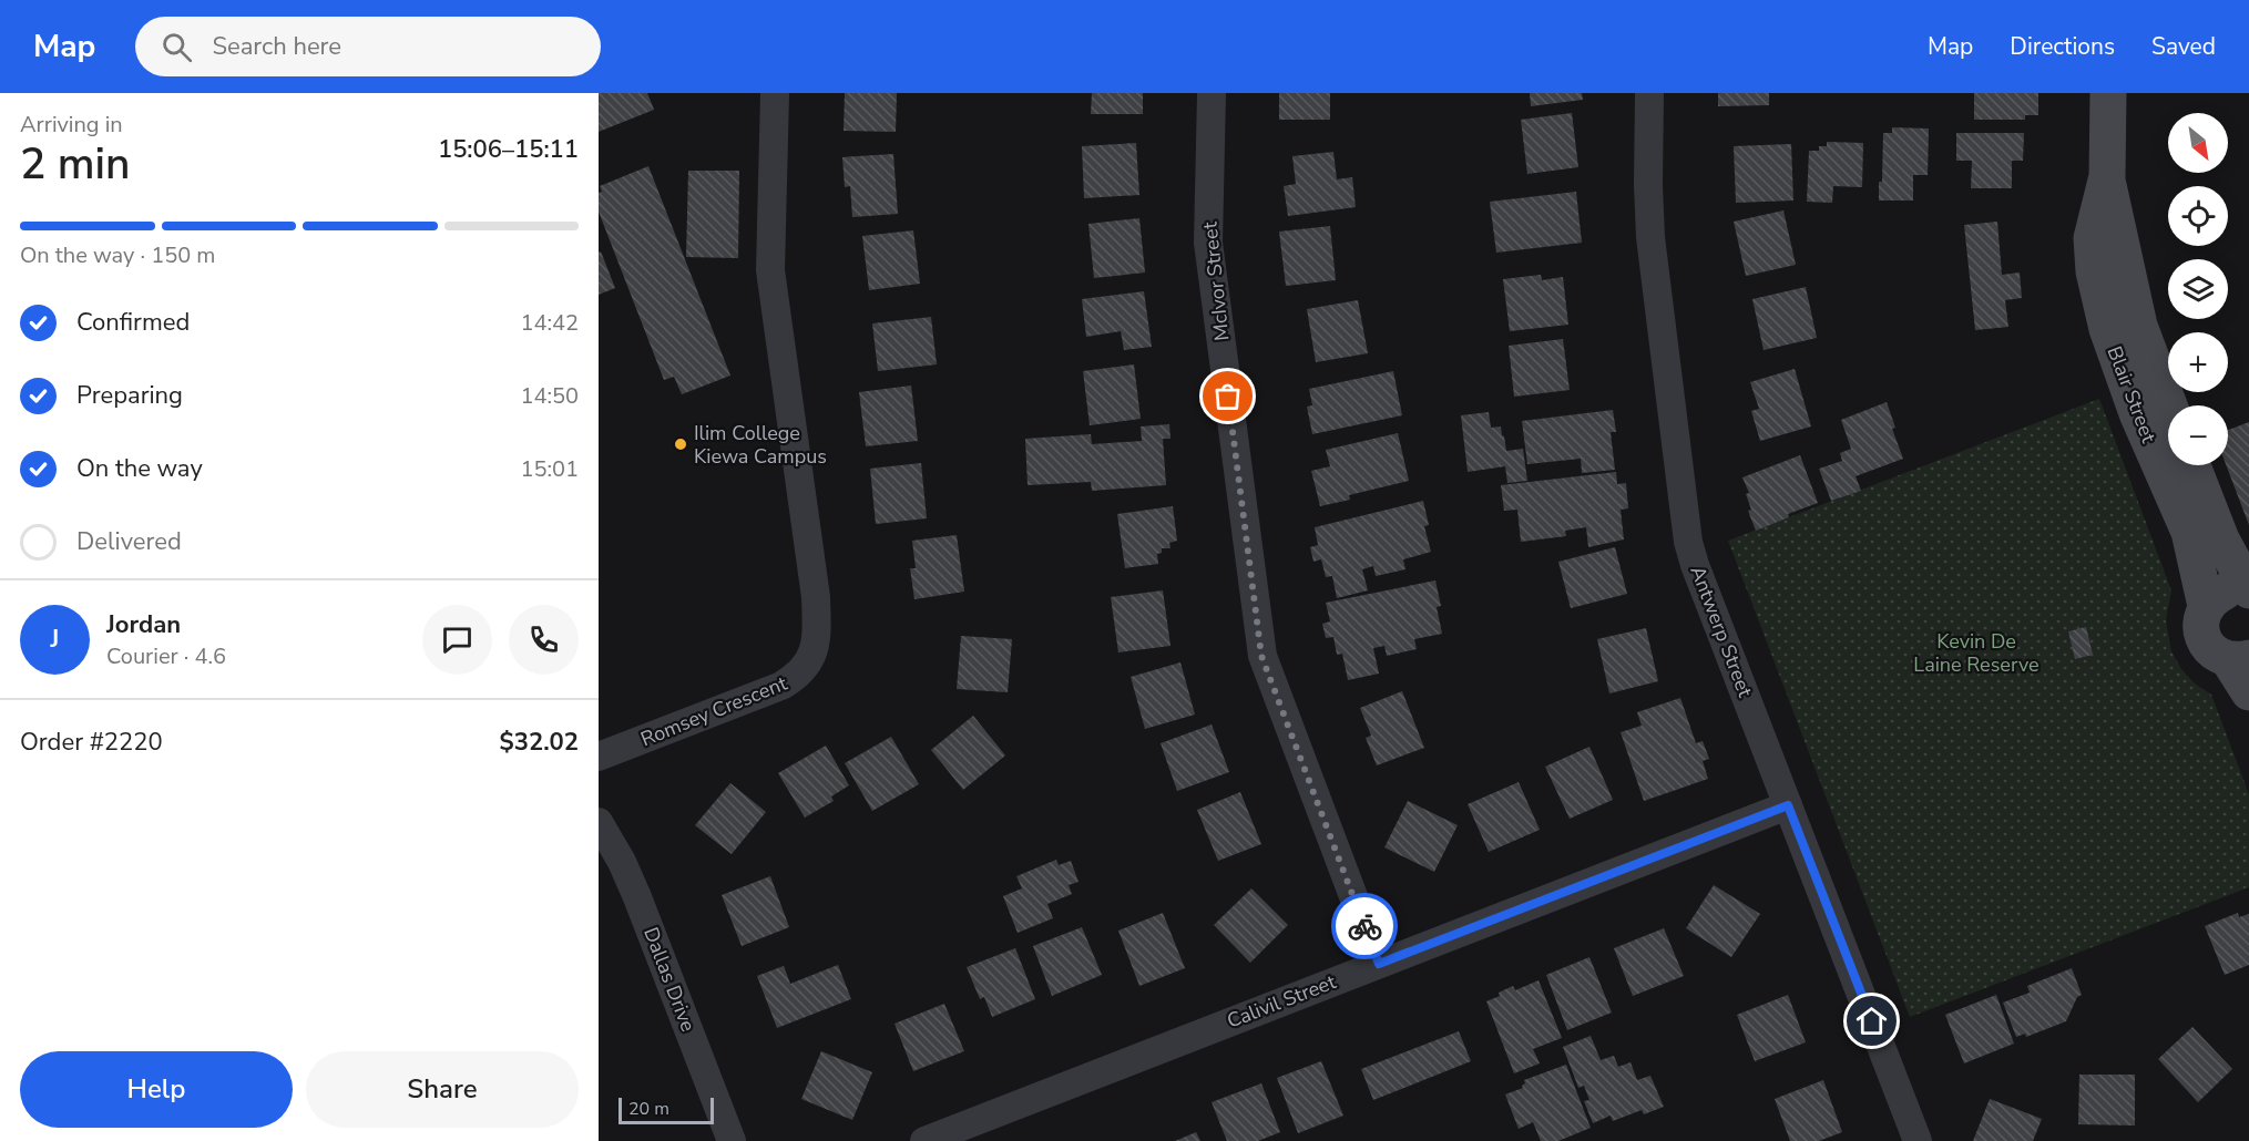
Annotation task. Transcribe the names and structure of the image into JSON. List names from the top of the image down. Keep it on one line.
{"streets":{"street":["McIvor Street","Blair Street","Antwerp Street","Romsey Crescent","Dallas Drive","Calivil Street"]},"crossings":[["McIvor Street","Calivil Street"],["Antwerp Street","Calivil Street"]],"parks":["Kevin De Laine Reserve"],"places":["Ilim College Kiewa Campus"],"scale_bar":"20 m","north":"bottom right","page":{"header":"Map","search":"Search here","nav":["Map","Directions","Saved"],"heading":["2 min","Arriving in","15:06–15:11"],"panel":["Jordan","Courier · 4.6","Order #2220","$32.02"],"map_buttons":["+","−"],"bar":"On the way · 150 m","list":[["Confirmed","14:42"],["Preparing","14:50"],["On the way","15:01"],"Delivered"],"round":"J","buttons":["Help","Share"],"scale":"20 m"}}
